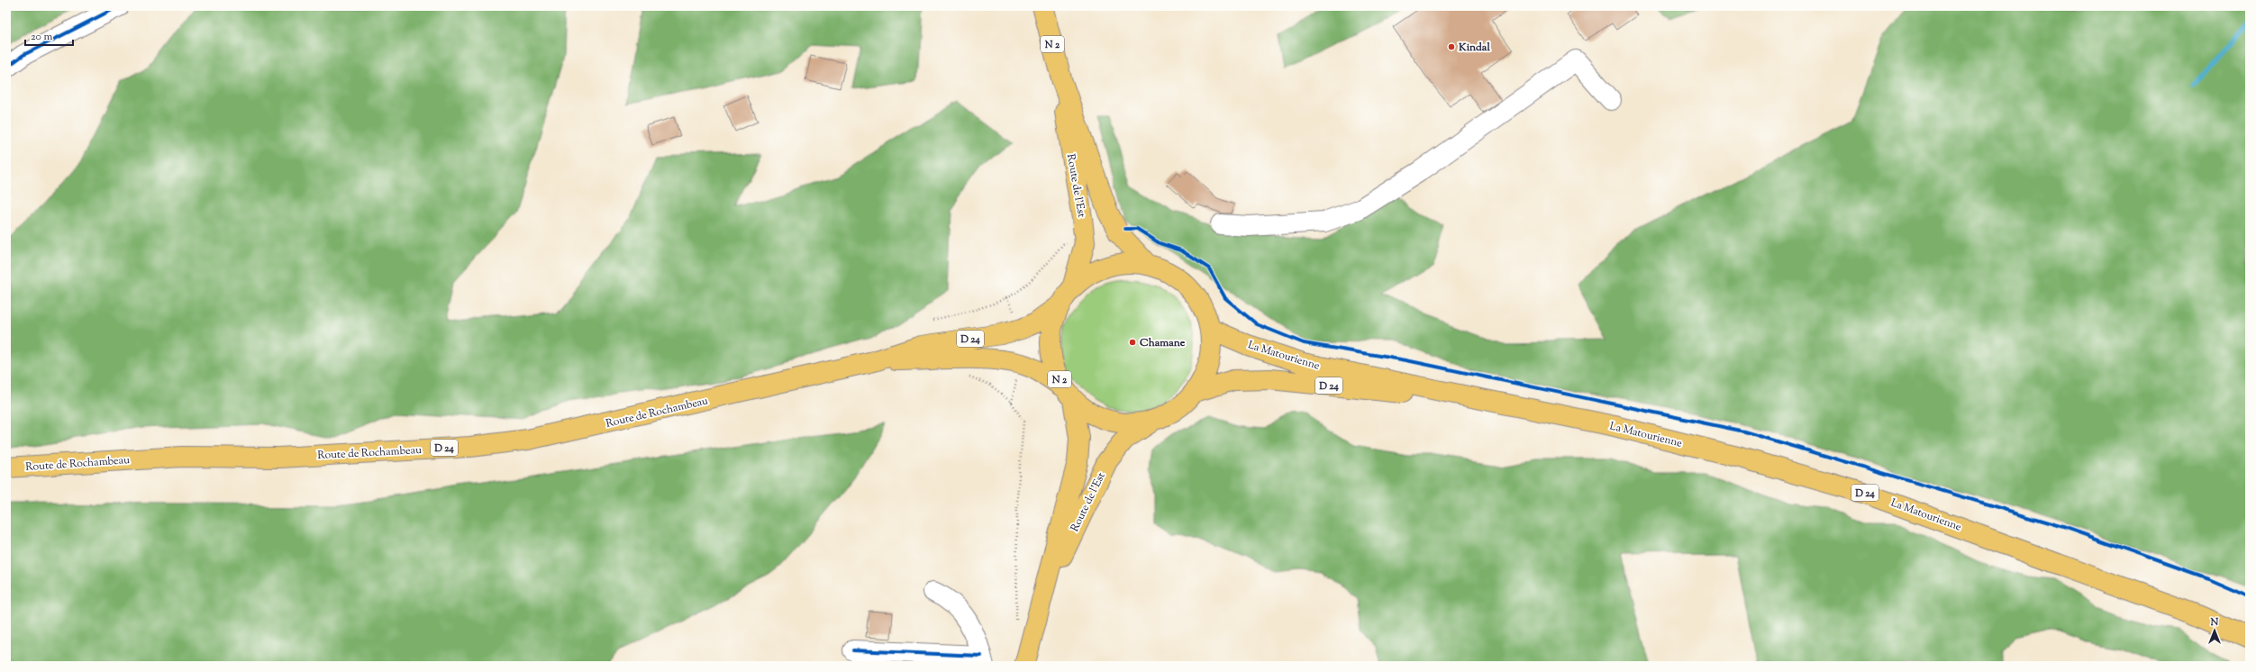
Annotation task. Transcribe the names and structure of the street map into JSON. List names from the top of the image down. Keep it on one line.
{"streets":{"main road":["N 2","Route de l'Est","D 24","La Matourienne","Route de Rochambeau"]},"crossings":[["N 2","Route de l'Est"],["N 2","La Matourienne"],["N 2","Route de Rochambeau"],["Route de l'Est","Route de Rochambeau"]],"places":["Kindal","Chamane"],"scale_bar":"20 m","north":"top"}
